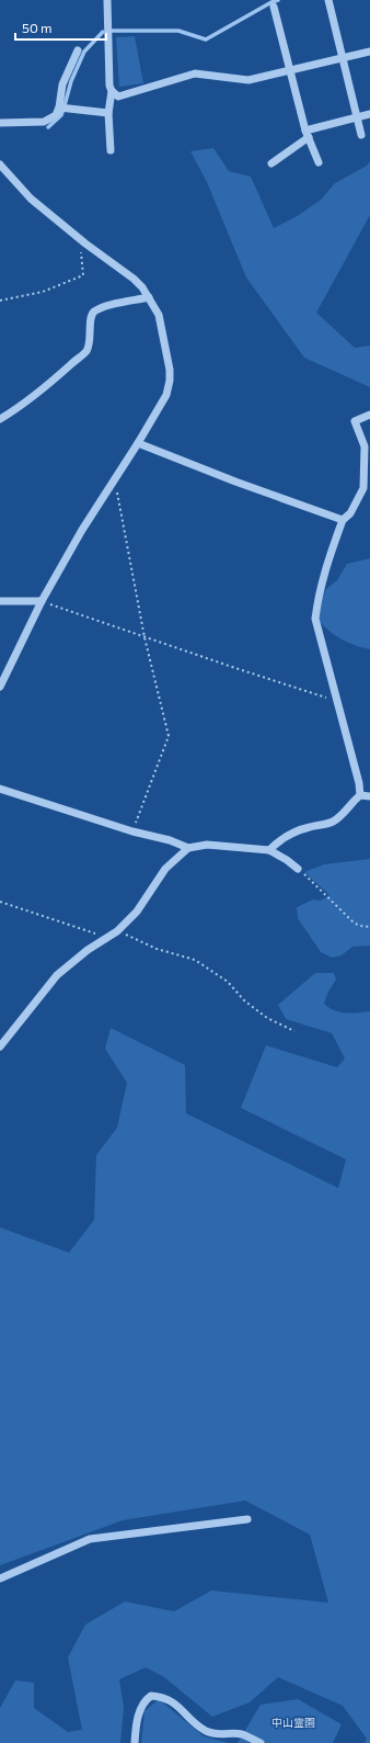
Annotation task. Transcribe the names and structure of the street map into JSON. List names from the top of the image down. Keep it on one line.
{"parks":["中山霊園"],"scale_bar":"50 m"}
